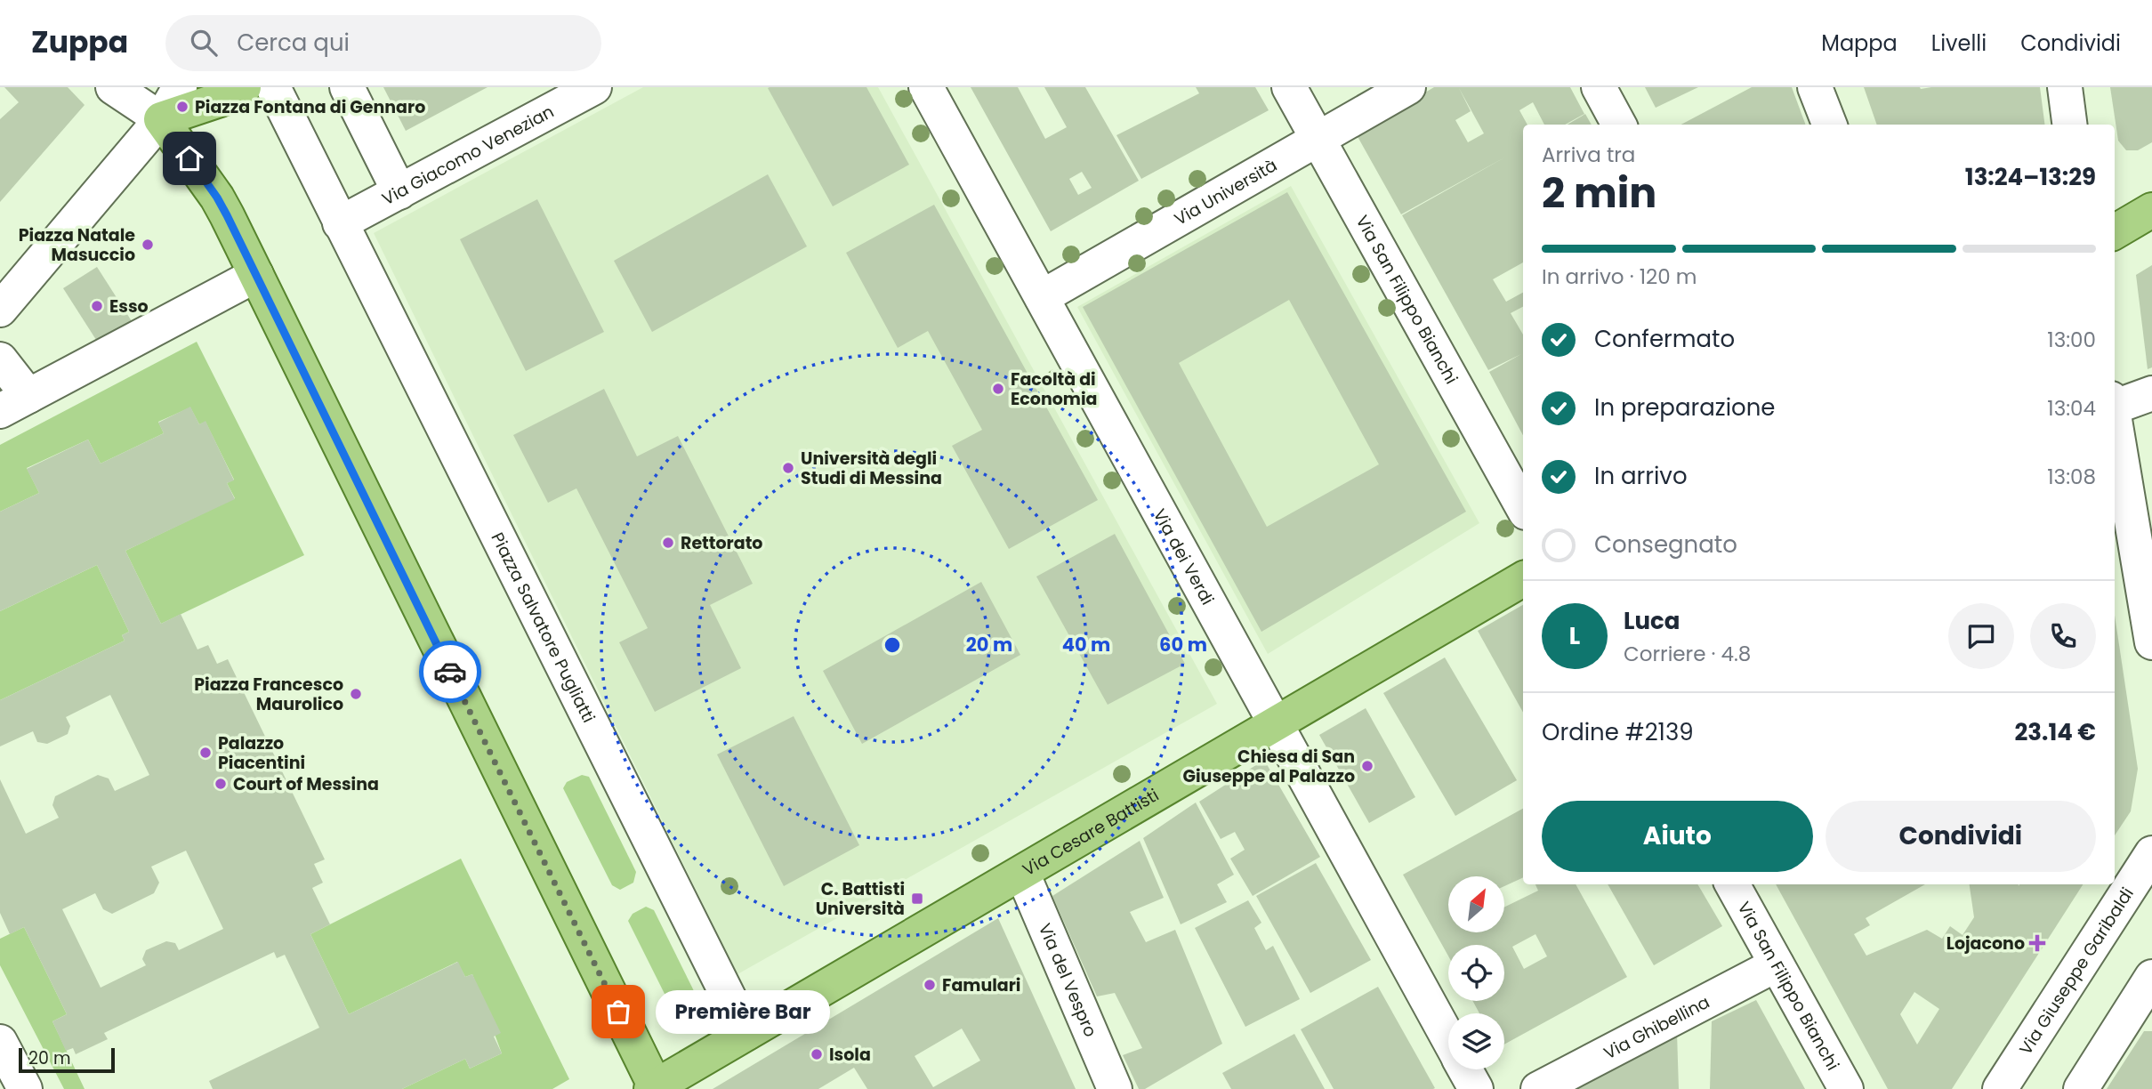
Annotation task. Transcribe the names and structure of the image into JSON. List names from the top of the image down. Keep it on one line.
{"streets":{"main road":["Via Cesare Battisti"],"street":["Via Giacomo Venezian","Via Università","Via San Filippo Bianchi","Via dei Verdi","Piazza Salvatore Pugliatti","Via Giuseppe Garibaldi","Via del Vespro","Via Ghibellina"]},"crossings":[["Via Giacomo Venezian","Piazza Salvatore Pugliatti"],["Via Università","Via San Filippo Bianchi"],["Via Università","Via dei Verdi"],["Via San Filippo Bianchi","Via Ghibellina"],["Via dei Verdi","Via Cesare Battisti"],["Piazza Salvatore Pugliatti","Via Cesare Battisti"],["Via Cesare Battisti","Via del Vespro"]],"places":{"other":["Piazza Fontana di Gennaro","Piazza Natale Masuccio","Esso","Facoltà di Economia","Università degli Studi di Messina","Rettorato","Piazza Francesco Maurolico","Palazzo Piacentini","Chiesa di San Giuseppe al Palazzo","Court of Messina","Famulari","Première Bar","Isola"],"transit":["C. Battisti Università"],"health":["Lojacono"]},"scale_bar":"20 m","north":"top right","page":{"header":"Zuppa","search":"Cerca qui","nav":["Mappa","Livelli","Condividi"],"heading":["2 min","Arriva tra","13:24–13:29"],"panel":["Luca","Corriere · 4.8","Ordine #2139","23.14 €"],"bar":"In arrivo · 120 m","list":[["Confermato","13:00"],["In preparazione","13:04"],["In arrivo","13:08"],"Consegnato"],"round":"L","buttons":["Aiuto","Condividi"],"bubble":"Première Bar","scale":"20 m"},"rings":["20 m","40 m","60 m"]}
